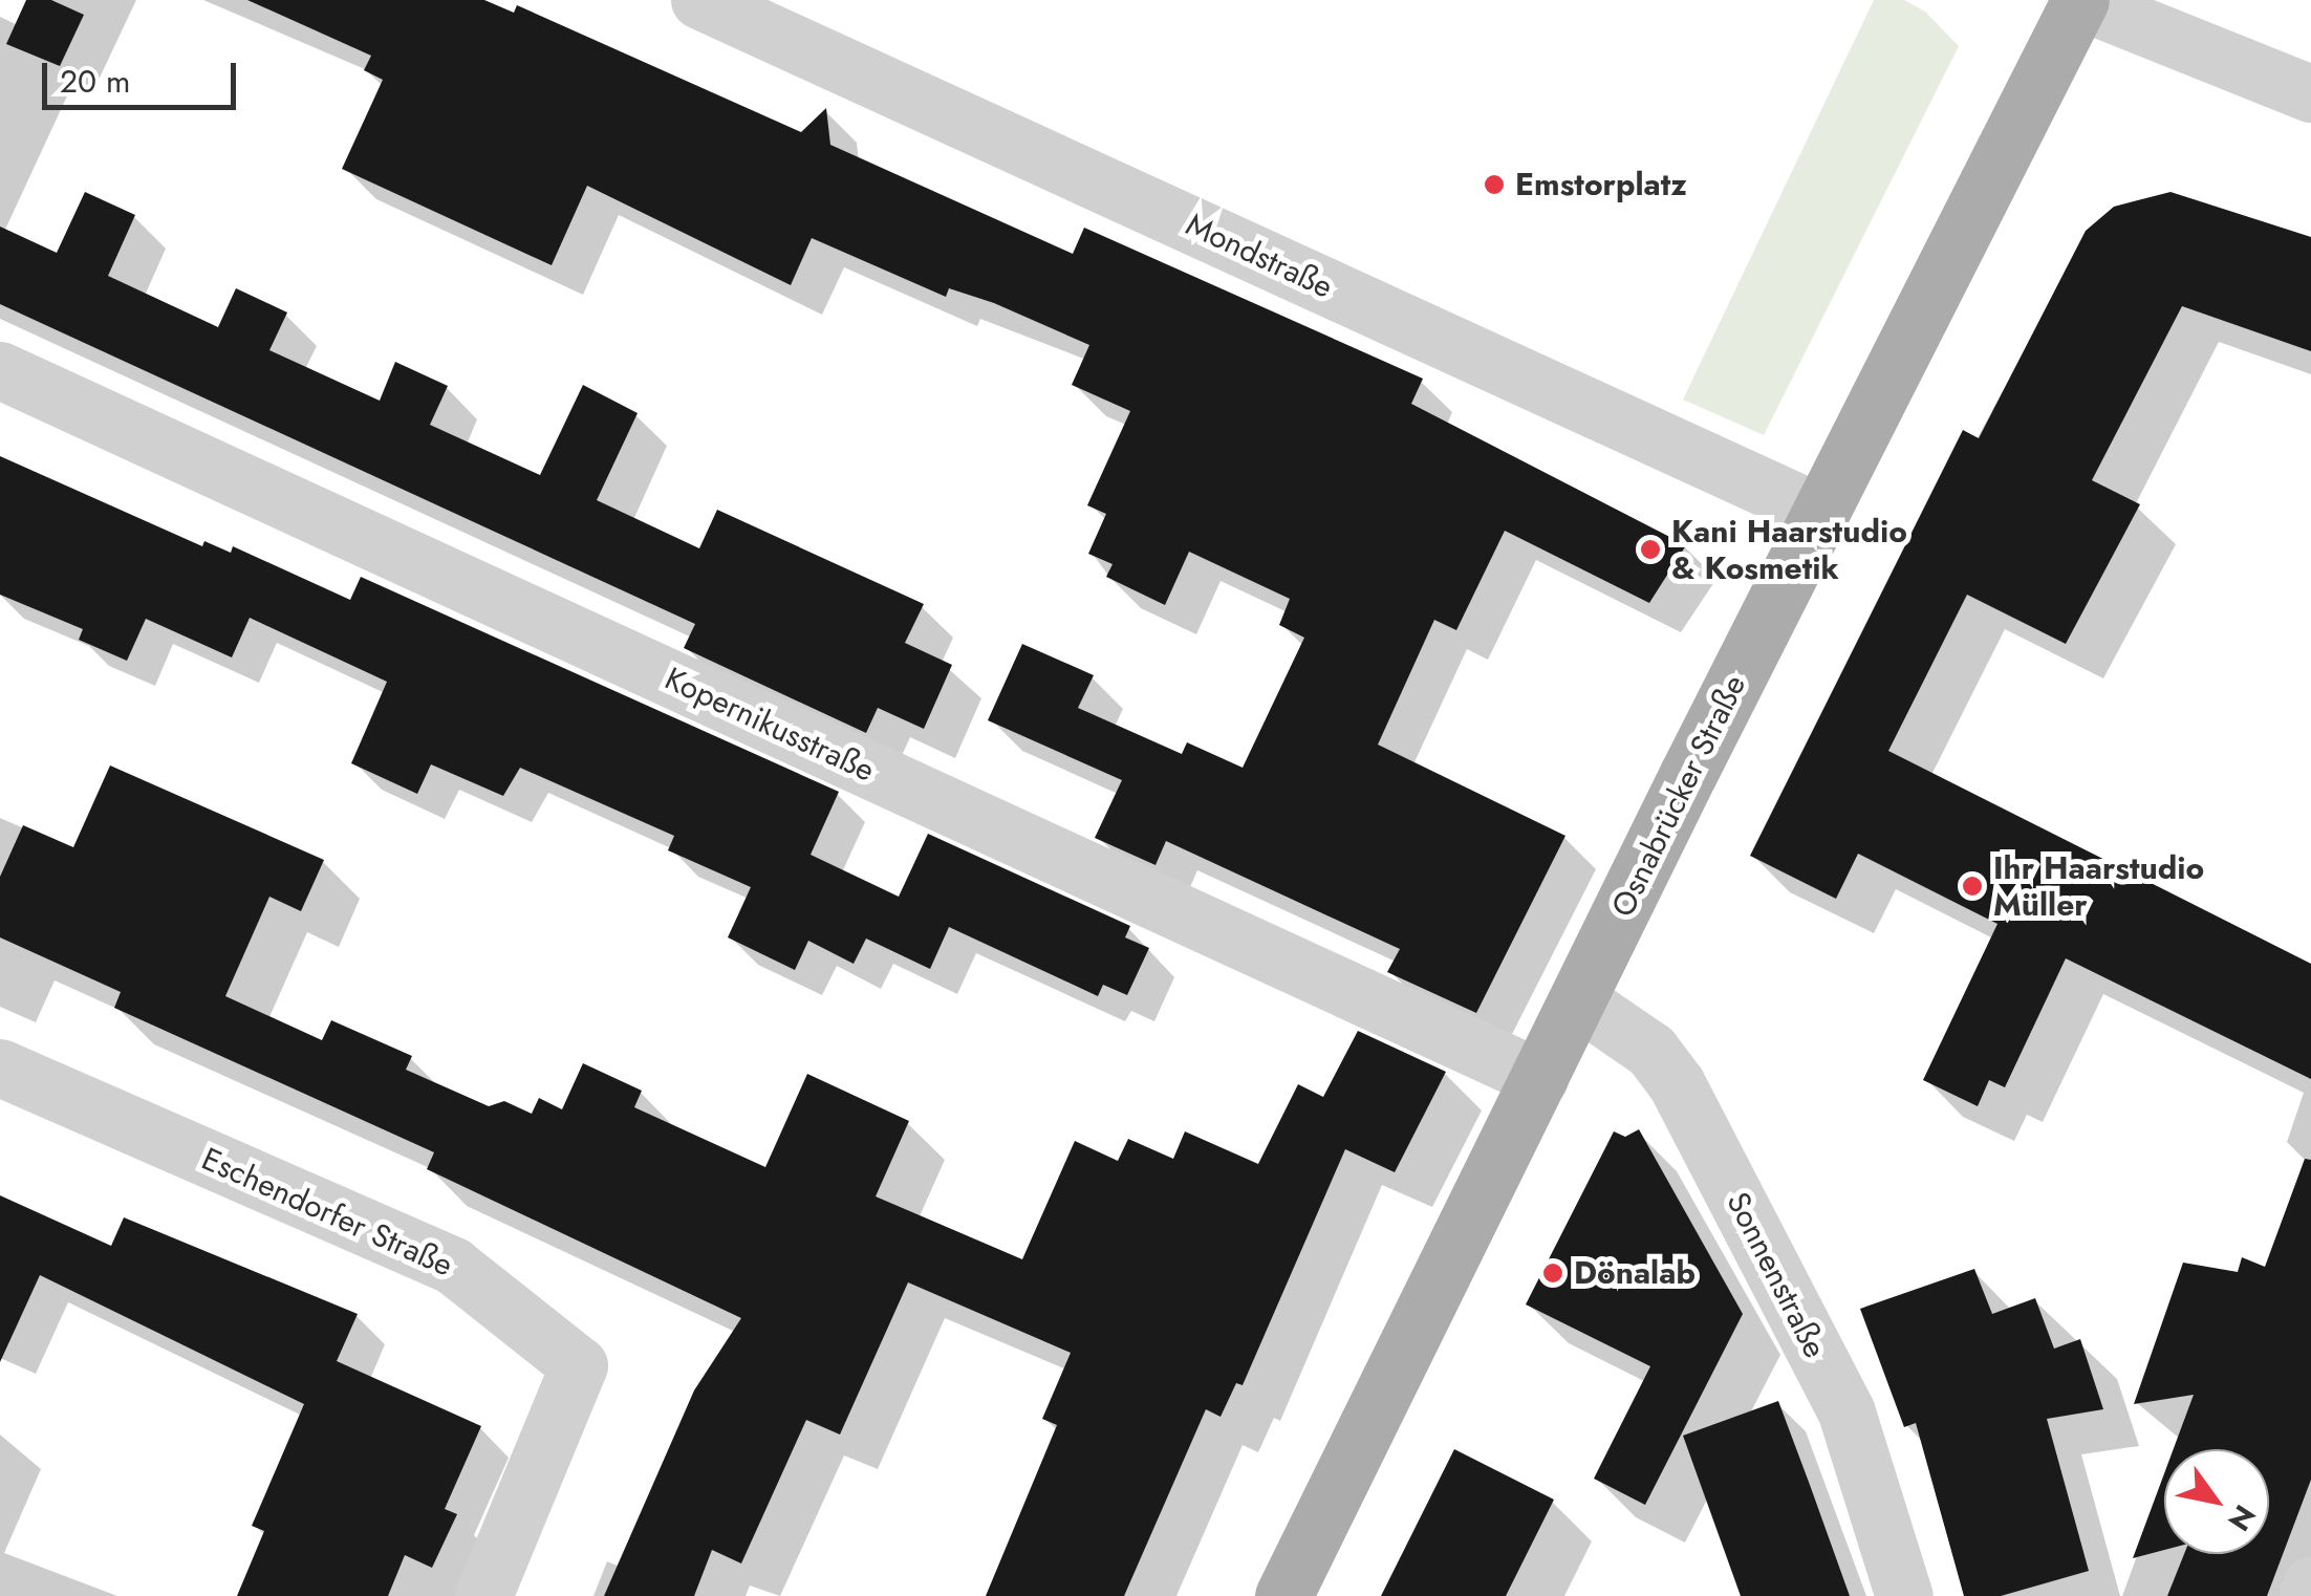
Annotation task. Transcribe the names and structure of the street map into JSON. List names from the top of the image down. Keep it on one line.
{"streets":{"main road":["Osnabrücker Straße"],"street":["Mondstraße","Kopernikusstraße","Eschendorfer Straße","Sonnenstraße"]},"crossings":[["Mondstraße","Osnabrücker Straße"],["Kopernikusstraße","Osnabrücker Straße"],["Osnabrücker Straße","Sonnenstraße"]],"places":["Emstorplatz","Kani Haarstudio & Kosmetik","Ihr Haarstudio Müller","Dönalab"],"scale_bar":"20 m","north":"bottom right"}
